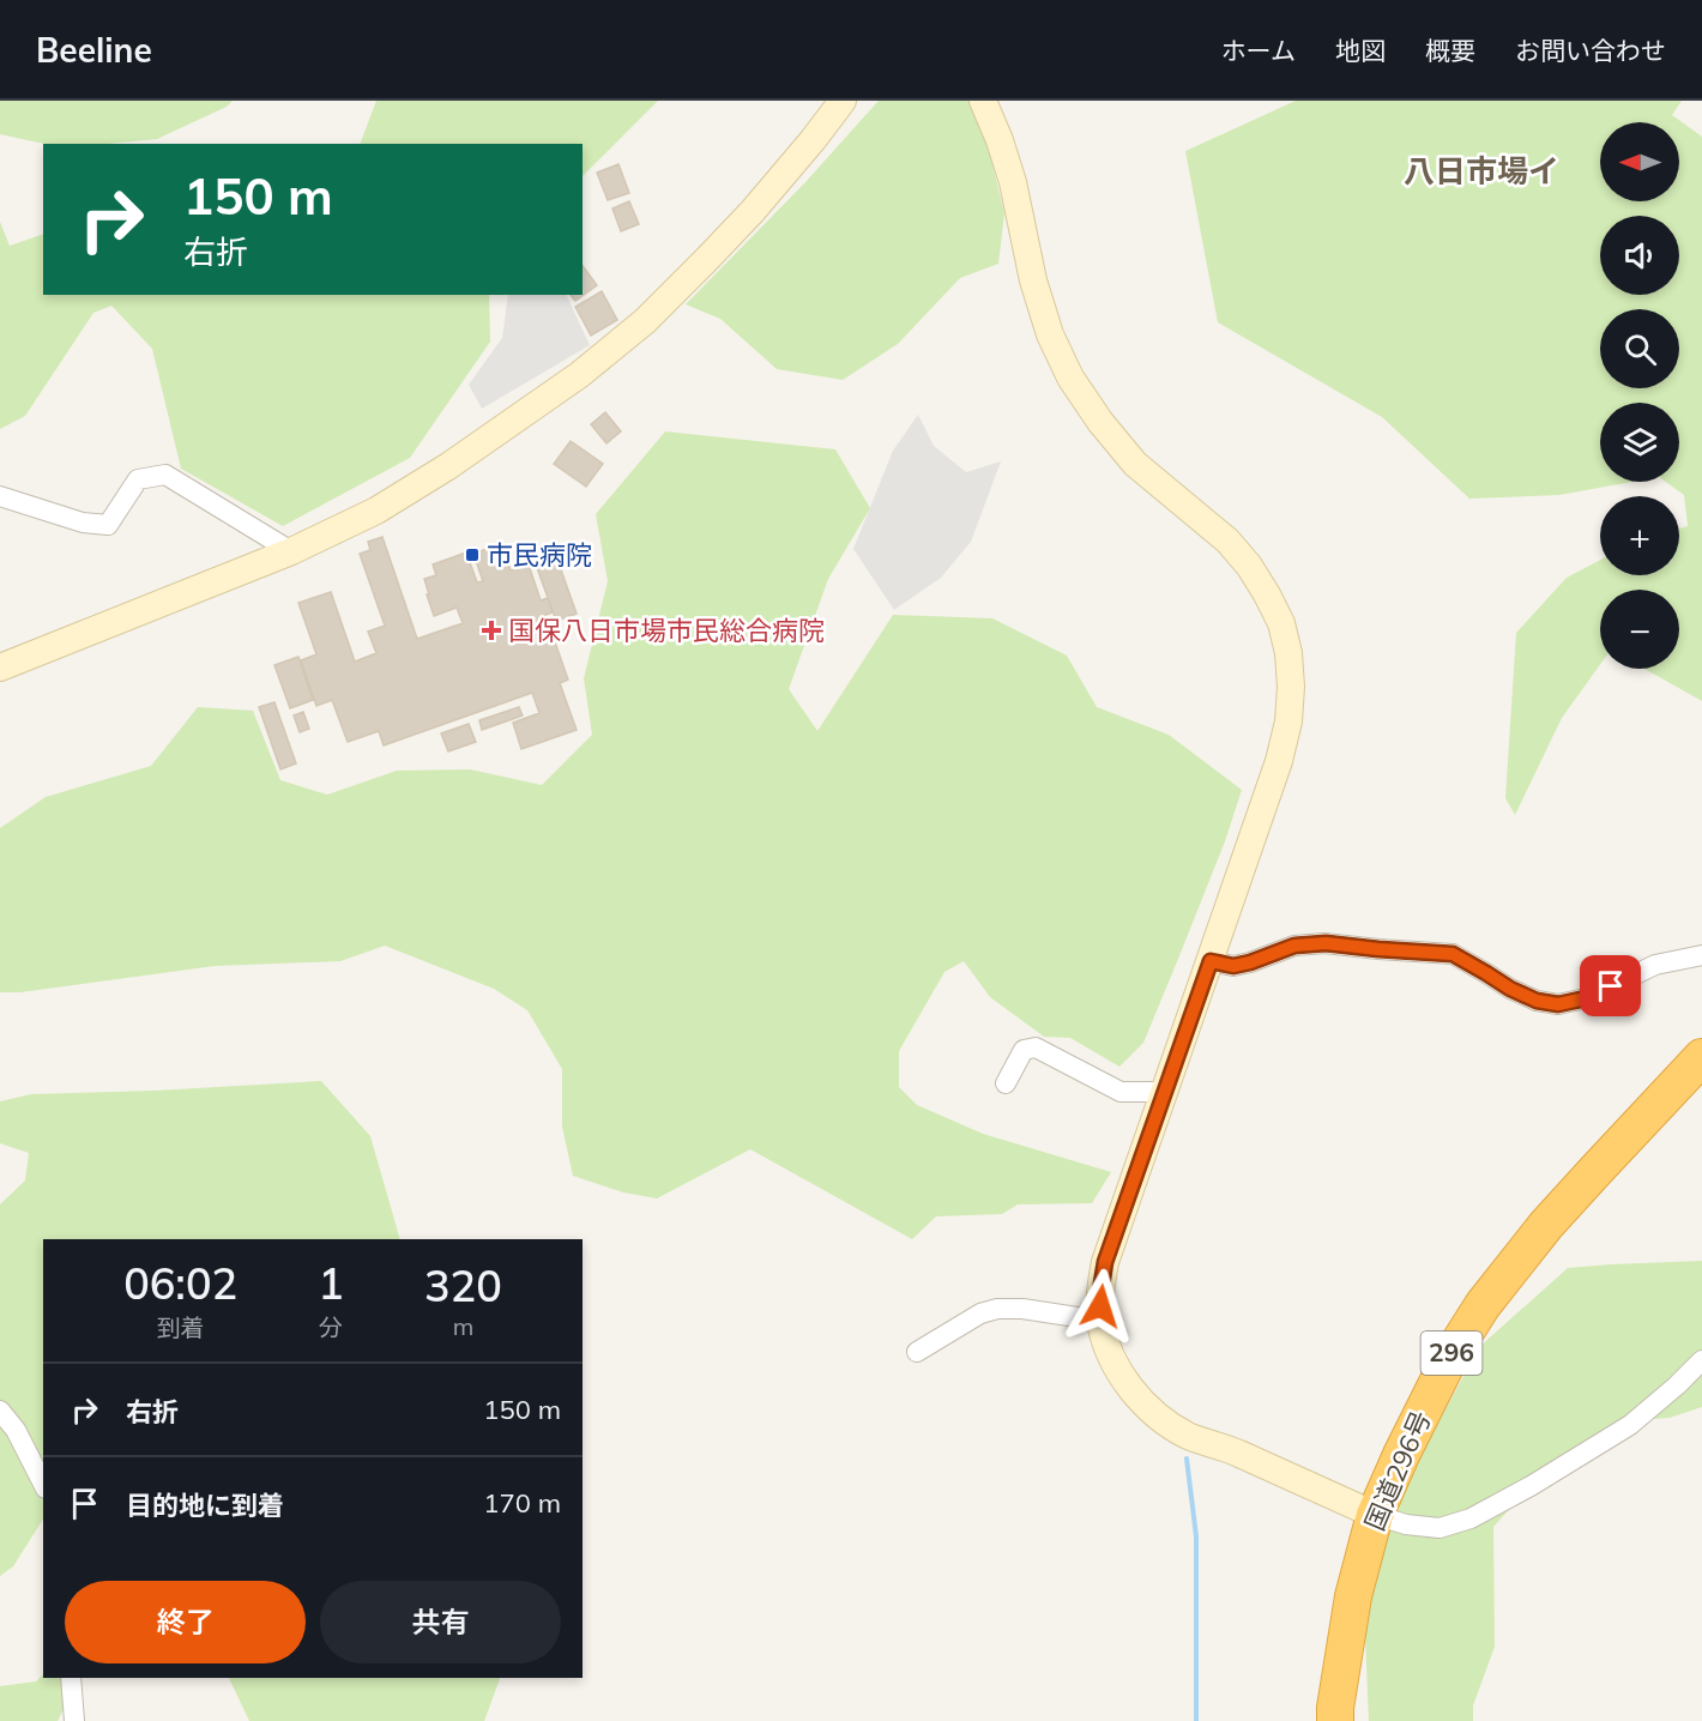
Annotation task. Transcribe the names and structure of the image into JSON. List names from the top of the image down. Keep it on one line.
{"streets":{"highway":["296","国道296号"]},"districts":["八日市場イ"],"places":{"transit":["市民病院"],"health":["国保八日市場市民総合病院"]},"north":"left","page":{"header":"Beeline","nav":["ホーム","地図","概要","お問い合わせ"],"map_buttons":["+","−"],"turn":["150 m","右折"],"eta":["06:02","到着","1","分","320","m"],"list":[{"name":"右折","value":"150 m"},{"name":"目的地に到着","value":"170 m"}],"buttons":["終了","共有"]}}
